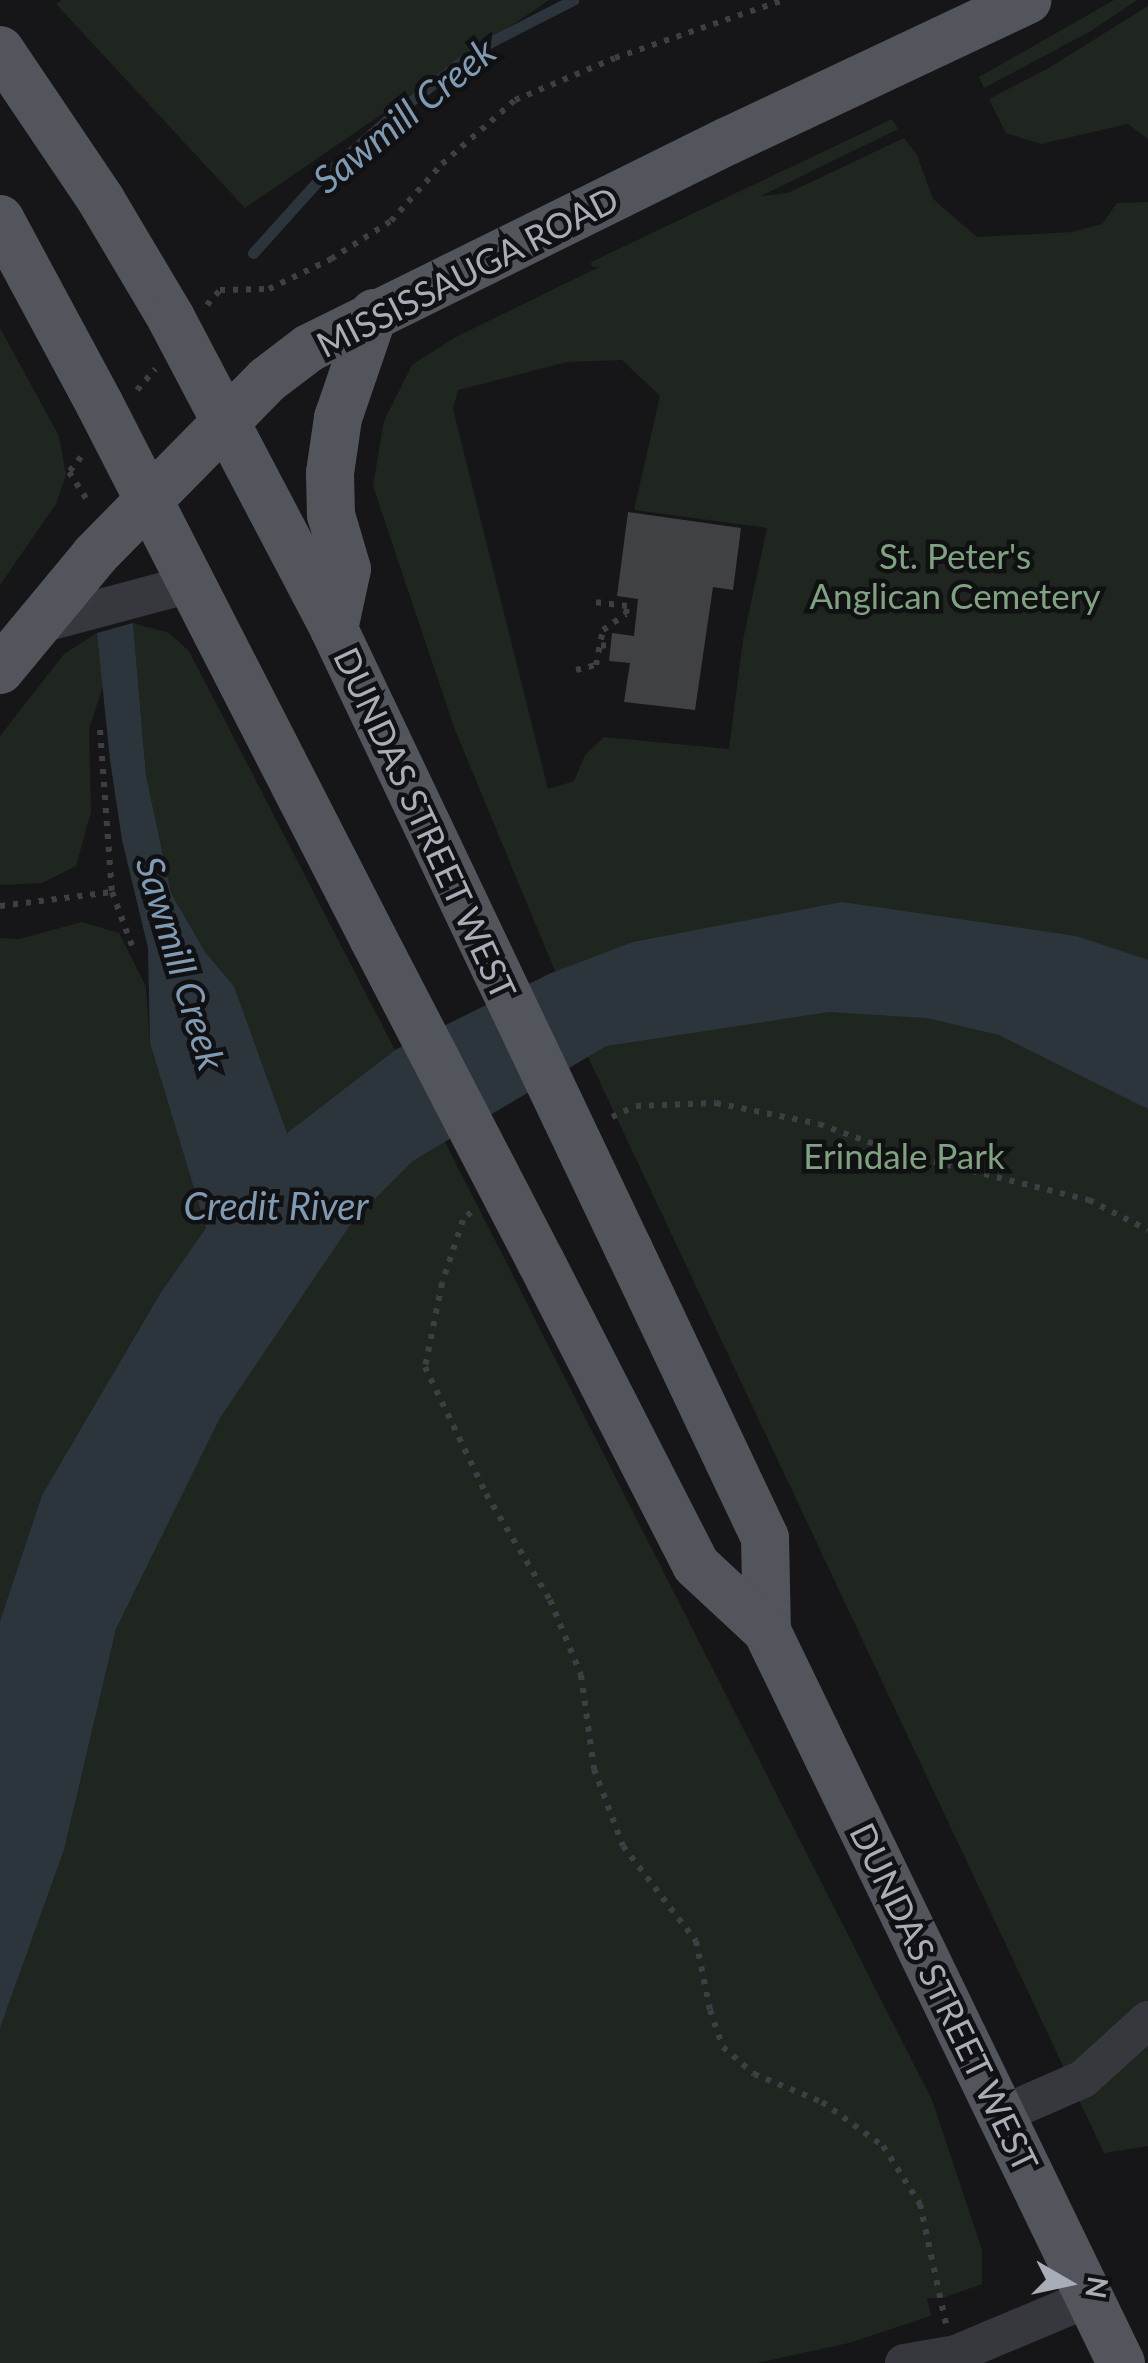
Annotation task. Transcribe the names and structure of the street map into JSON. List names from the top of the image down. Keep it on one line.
{"streets":{"main road":["MISSISSAUGA ROAD","DUNDAS STREET WEST"]},"crossings":[["MISSISSAUGA ROAD","DUNDAS STREET WEST"]],"water":["Sawmill Creek","Credit River"],"parks":["St. Peter's Anglican Cemetery","Erindale Park"],"north":"right"}
